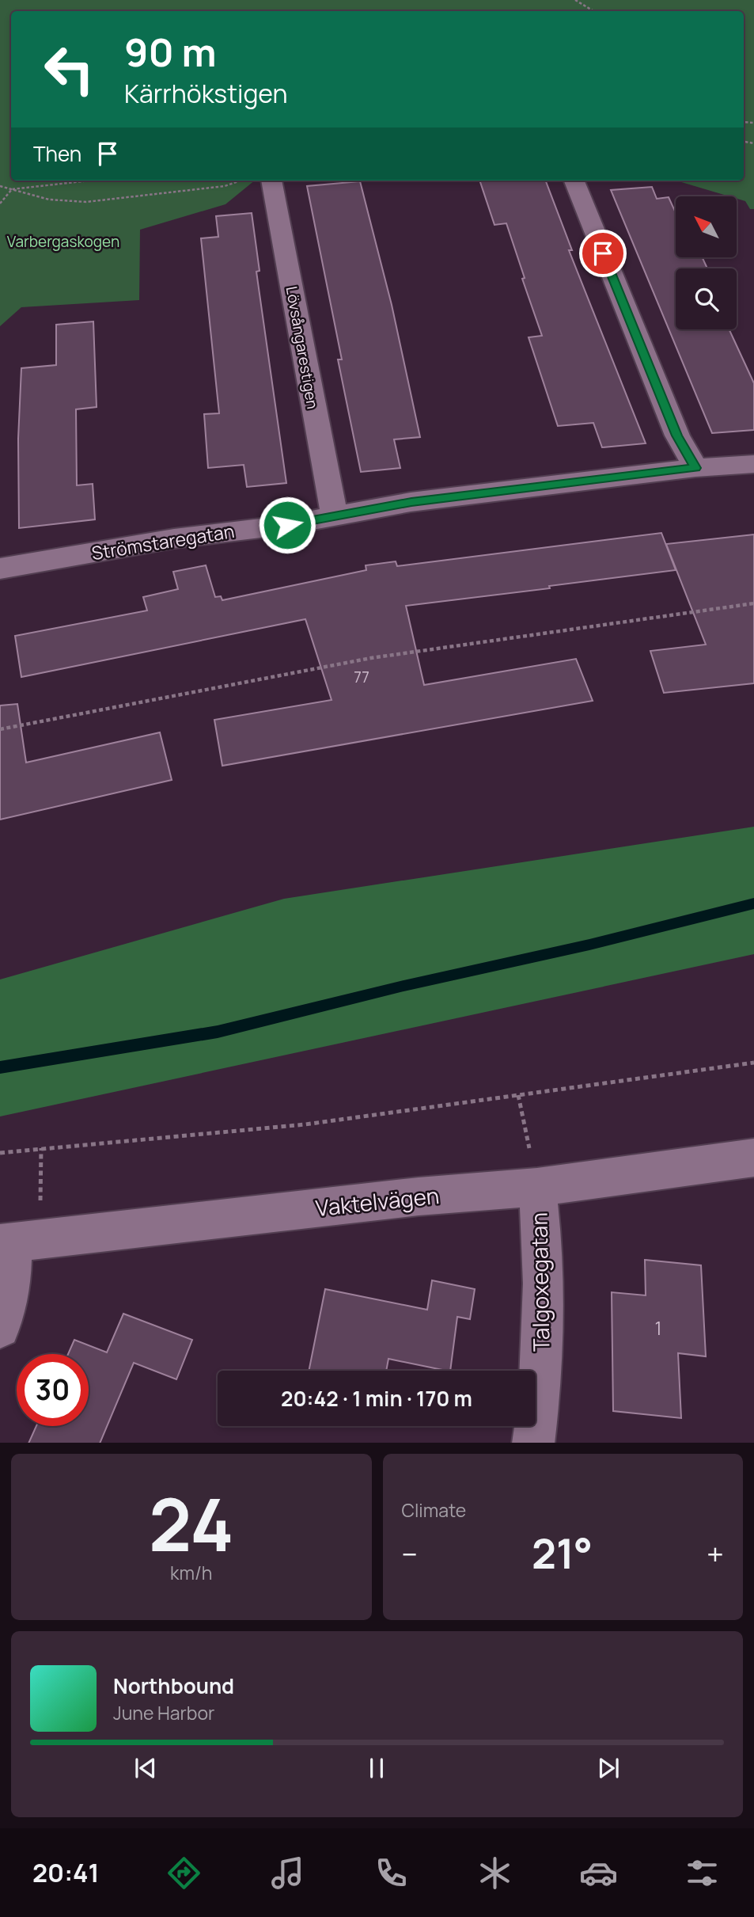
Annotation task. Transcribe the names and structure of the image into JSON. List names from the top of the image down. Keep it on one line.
{"streets":{"street":["Lövsångarestigen","Strömstaregatan","Vaktelvägen","Talgoxegatan"]},"crossings":[["Lövsångarestigen","Strömstaregatan"],["Vaktelvägen","Talgoxegatan"]],"parks":["Varbergaskogen"],"house_numbers":["77","1"],"north":"top left","page":{"turn":["90 m","Kärrhökstigen"],"then":"Then","limit":"30","trip":"20:42 · 1 min · 170 m","tile":[["24","km/h"],"Climate"],"heat":["−","21°","+"],"song":["Northbound","June Harbor"],"tabs":"20:41"}}
